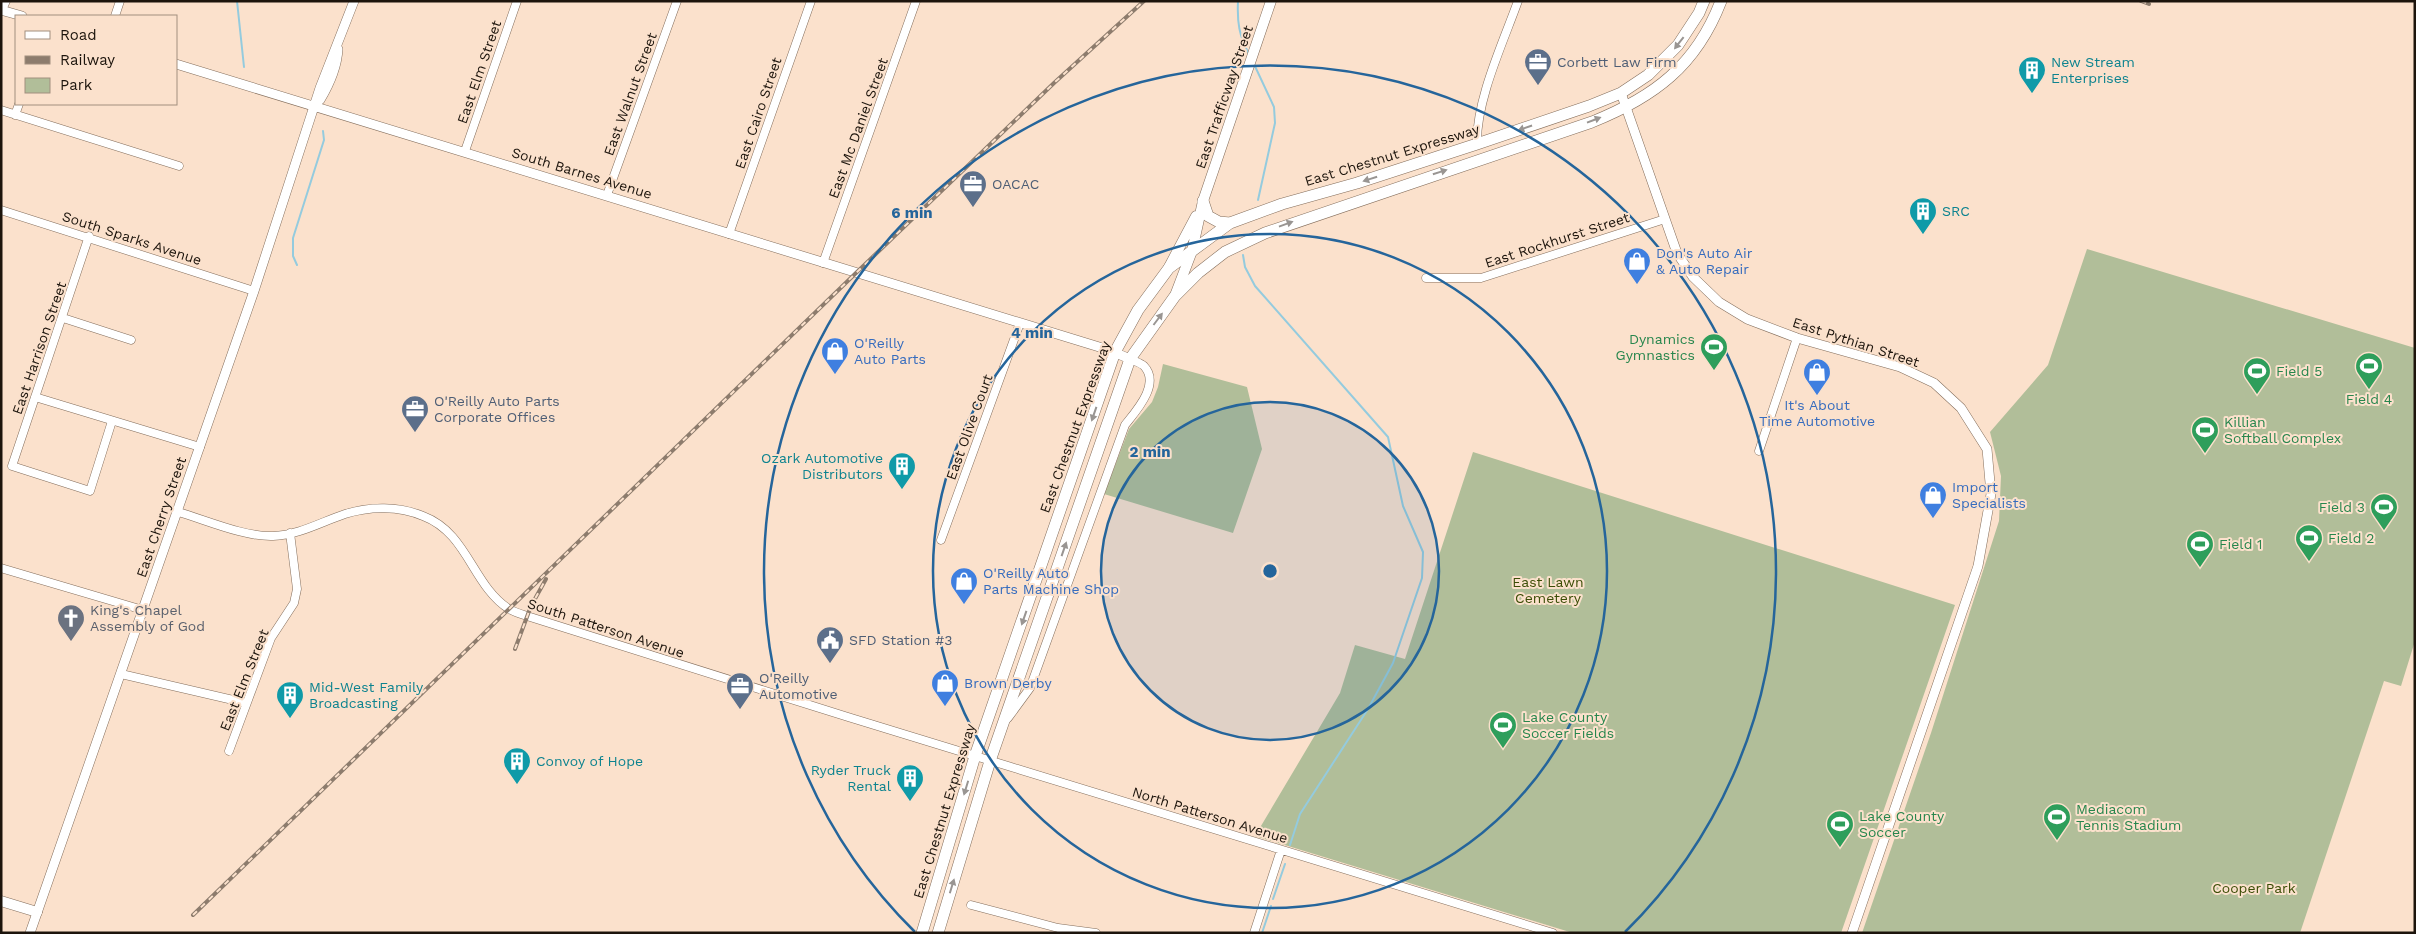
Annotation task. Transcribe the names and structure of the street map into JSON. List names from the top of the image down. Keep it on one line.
{"streets":{"main road":["East Trafficway Street","East Chestnut Expressway"],"street":["East Elm Street","East Walnut Street","East Cairo Street","East Mc Daniel Street","South Barnes Avenue","South Sparks Avenue","East Rockhurst Street","East Pythian Street","East Harrison Street","East Olive Court","East Cherry Street","South Patterson Avenue","North Patterson Avenue"]},"crossings":[["East Elm Street","South Barnes Avenue"],["East Elm Street","South Patterson Avenue"],["East Walnut Street","South Barnes Avenue"],["East Trafficway Street","East Chestnut Expressway"],["East Cairo Street","South Barnes Avenue"],["East Mc Daniel Street","South Barnes Avenue"],["East Chestnut Expressway","South Barnes Avenue"],["East Chestnut Expressway","East Pythian Street"],["East Chestnut Expressway","North Patterson Avenue"],["South Barnes Avenue","East Olive Court"],["South Barnes Avenue","East Cherry Street"],["South Sparks Avenue","East Harrison Street"],["South Sparks Avenue","East Cherry Street"],["East Rockhurst Street","East Pythian Street"],["East Cherry Street","South Patterson Avenue"],["South Patterson Avenue","North Patterson Avenue"]],"parks":["East Lawn Cemetery","Cooper Park"],"places":{"office":["Corbett Law Firm","OACAC","O'Reilly Auto Parts Corporate Offices","O'Reilly Automotive"],"building":["New Stream Enterprises","SRC","Ozark Automotive Distributors","Mid-West Family Broadcasting","Convoy of Hope","Ryder Truck Rental"],"shop":["Don's Auto Air & Auto Repair","O'Reilly Auto Parts","It's About Time Automotive","Import Specialists","O'Reilly Auto Parts Machine Shop","Brown Derby"],"sports":["Dynamics Gymnastics","Field 4","Field 5","Killian Softball Complex","Field 3","Field 2","Field 1","Lake County Soccer Fields","Mediacom Tennis Stadium","Lake County Soccer"],"church":["King's Chapel Assembly of God"],"public building":["SFD Station #3"]},"legend":["Road","Railway","Park"],"rings":["6 min","4 min","2 min"]}
